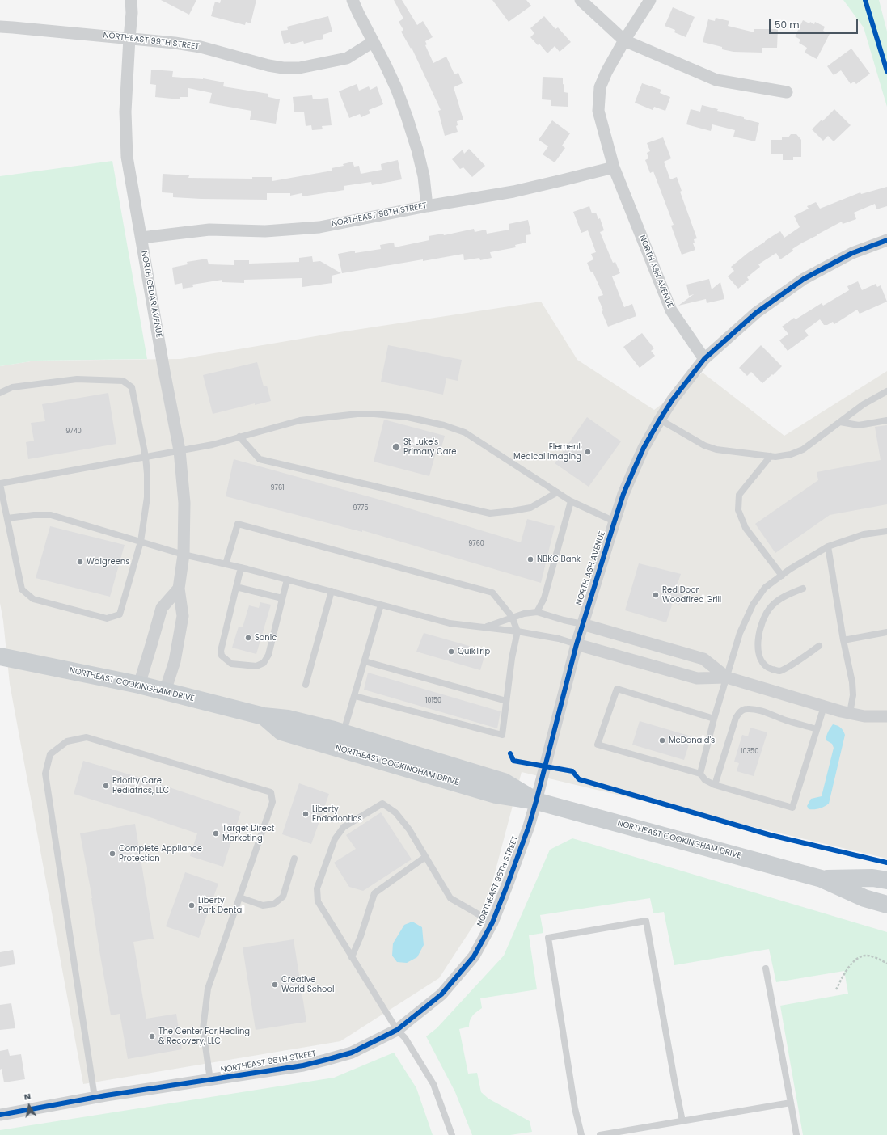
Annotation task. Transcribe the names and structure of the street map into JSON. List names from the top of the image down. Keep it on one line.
{"streets":{"main road":["NORTHEAST COOKINGHAM DRIVE"],"street":["NORTHEAST 99TH STREET","NORTHEAST 98TH STREET","NORTH ASH AVENUE","NORTH CEDAR AVENUE","NORTHEAST 96TH STREET"]},"crossings":[["NORTHEAST 99TH STREET","NORTH CEDAR AVENUE"],["NORTHEAST 98TH STREET","NORTH ASH AVENUE"],["NORTHEAST 98TH STREET","NORTH CEDAR AVENUE"],["NORTH ASH AVENUE","NORTHEAST COOKINGHAM DRIVE"],["NORTH ASH AVENUE","NORTHEAST 96TH STREET"],["NORTH CEDAR AVENUE","NORTHEAST COOKINGHAM DRIVE"],["NORTHEAST COOKINGHAM DRIVE","NORTHEAST 96TH STREET"]],"places":["St. Luke's Primary Care","Element Medical Imaging","NBKC Bank","Walgreens","Red Door Woodfired Grill","Sonic","QuikTrip","McDonald's","Priority Care Pediatrics, LLC","Liberty Endodontics","Target Direct Marketing","Complete Appliance Protection","Liberty Park Dental","Creative World School","The Center For Healing & Recovery, LLC"],"house_numbers":["9740","9761","9775","9760","10150","10350"],"scale_bar":"50 m","north":"top"}
